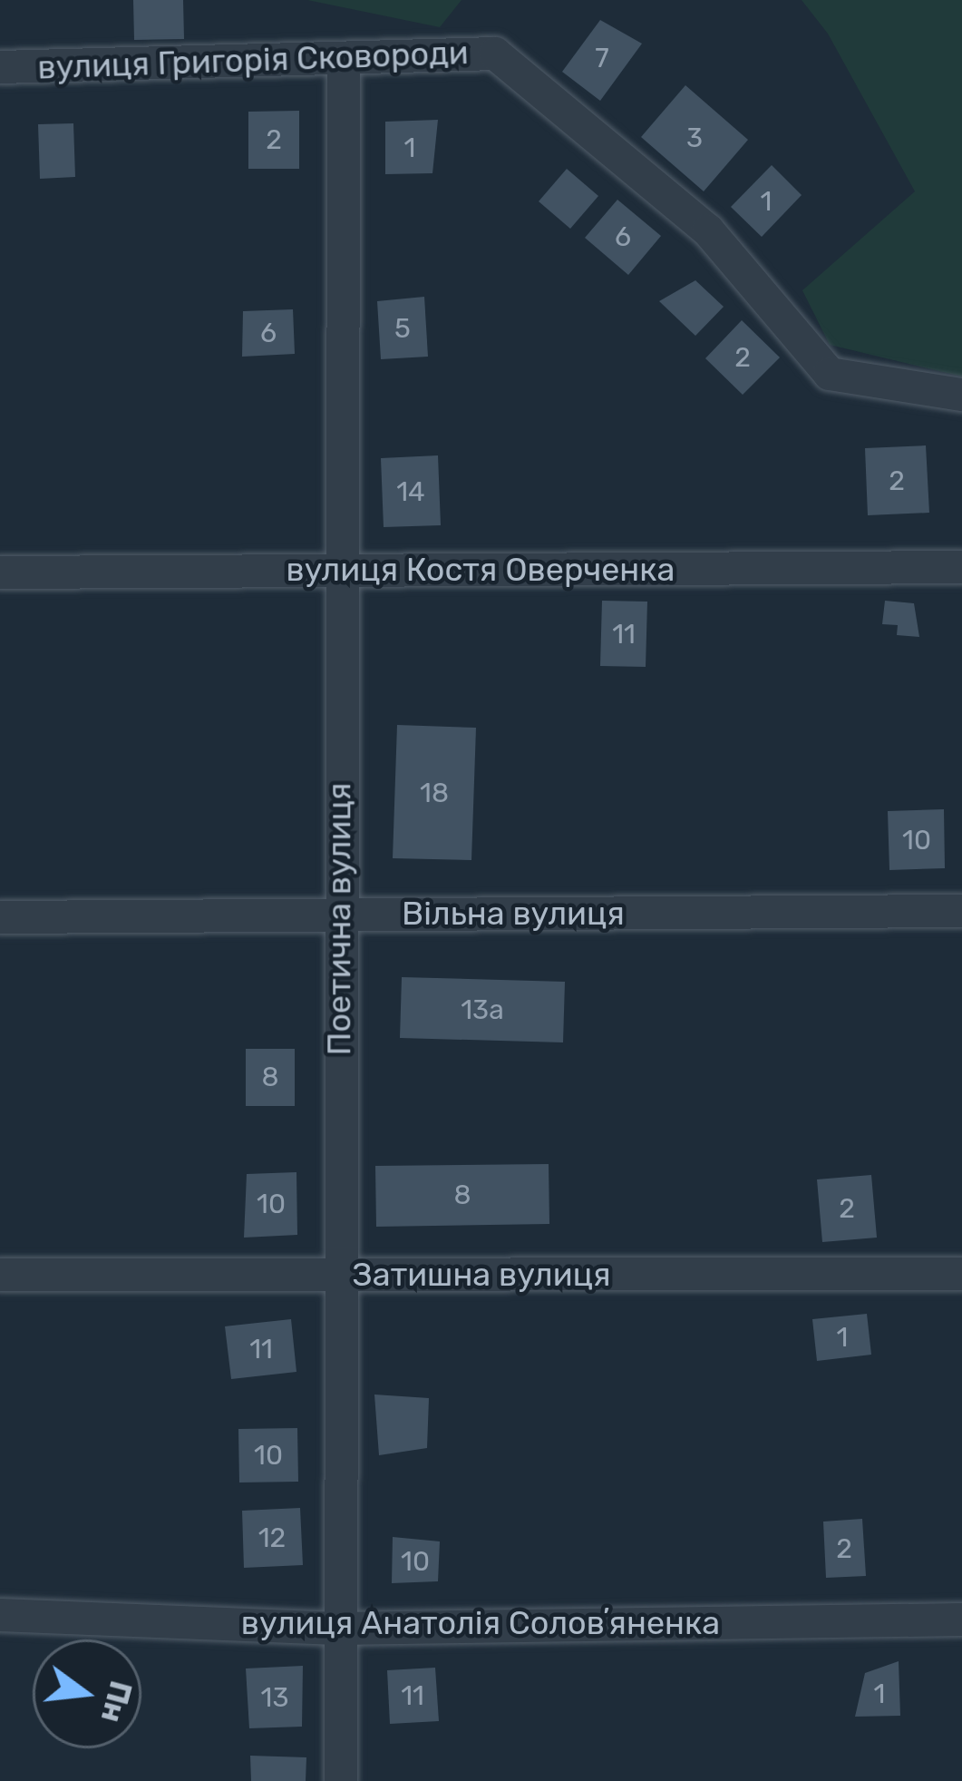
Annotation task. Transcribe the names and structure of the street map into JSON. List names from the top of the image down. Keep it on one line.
{"streets":{"street":["вулиця Григорія Сковороди","вулиця Костя Оверченка","Вільна вулиця","Поетична вулиця","Затишна вулиця","вулиця Анатолія Соловʼяненка"]},"crossings":[["вулиця Григорія Сковороди","Поетична вулиця"],["вулиця Костя Оверченка","Поетична вулиця"],["Вільна вулиця","Поетична вулиця"],["Поетична вулиця","Затишна вулиця"],["Поетична вулиця","вулиця Анатолія Соловʼяненка"]],"house_numbers":["7","3","2","1","1","6","5","6","2","2","14","11","18","10","13а","8","8","10","2","1","11","10","12","2","10","1","11","13"],"north":"right"}
